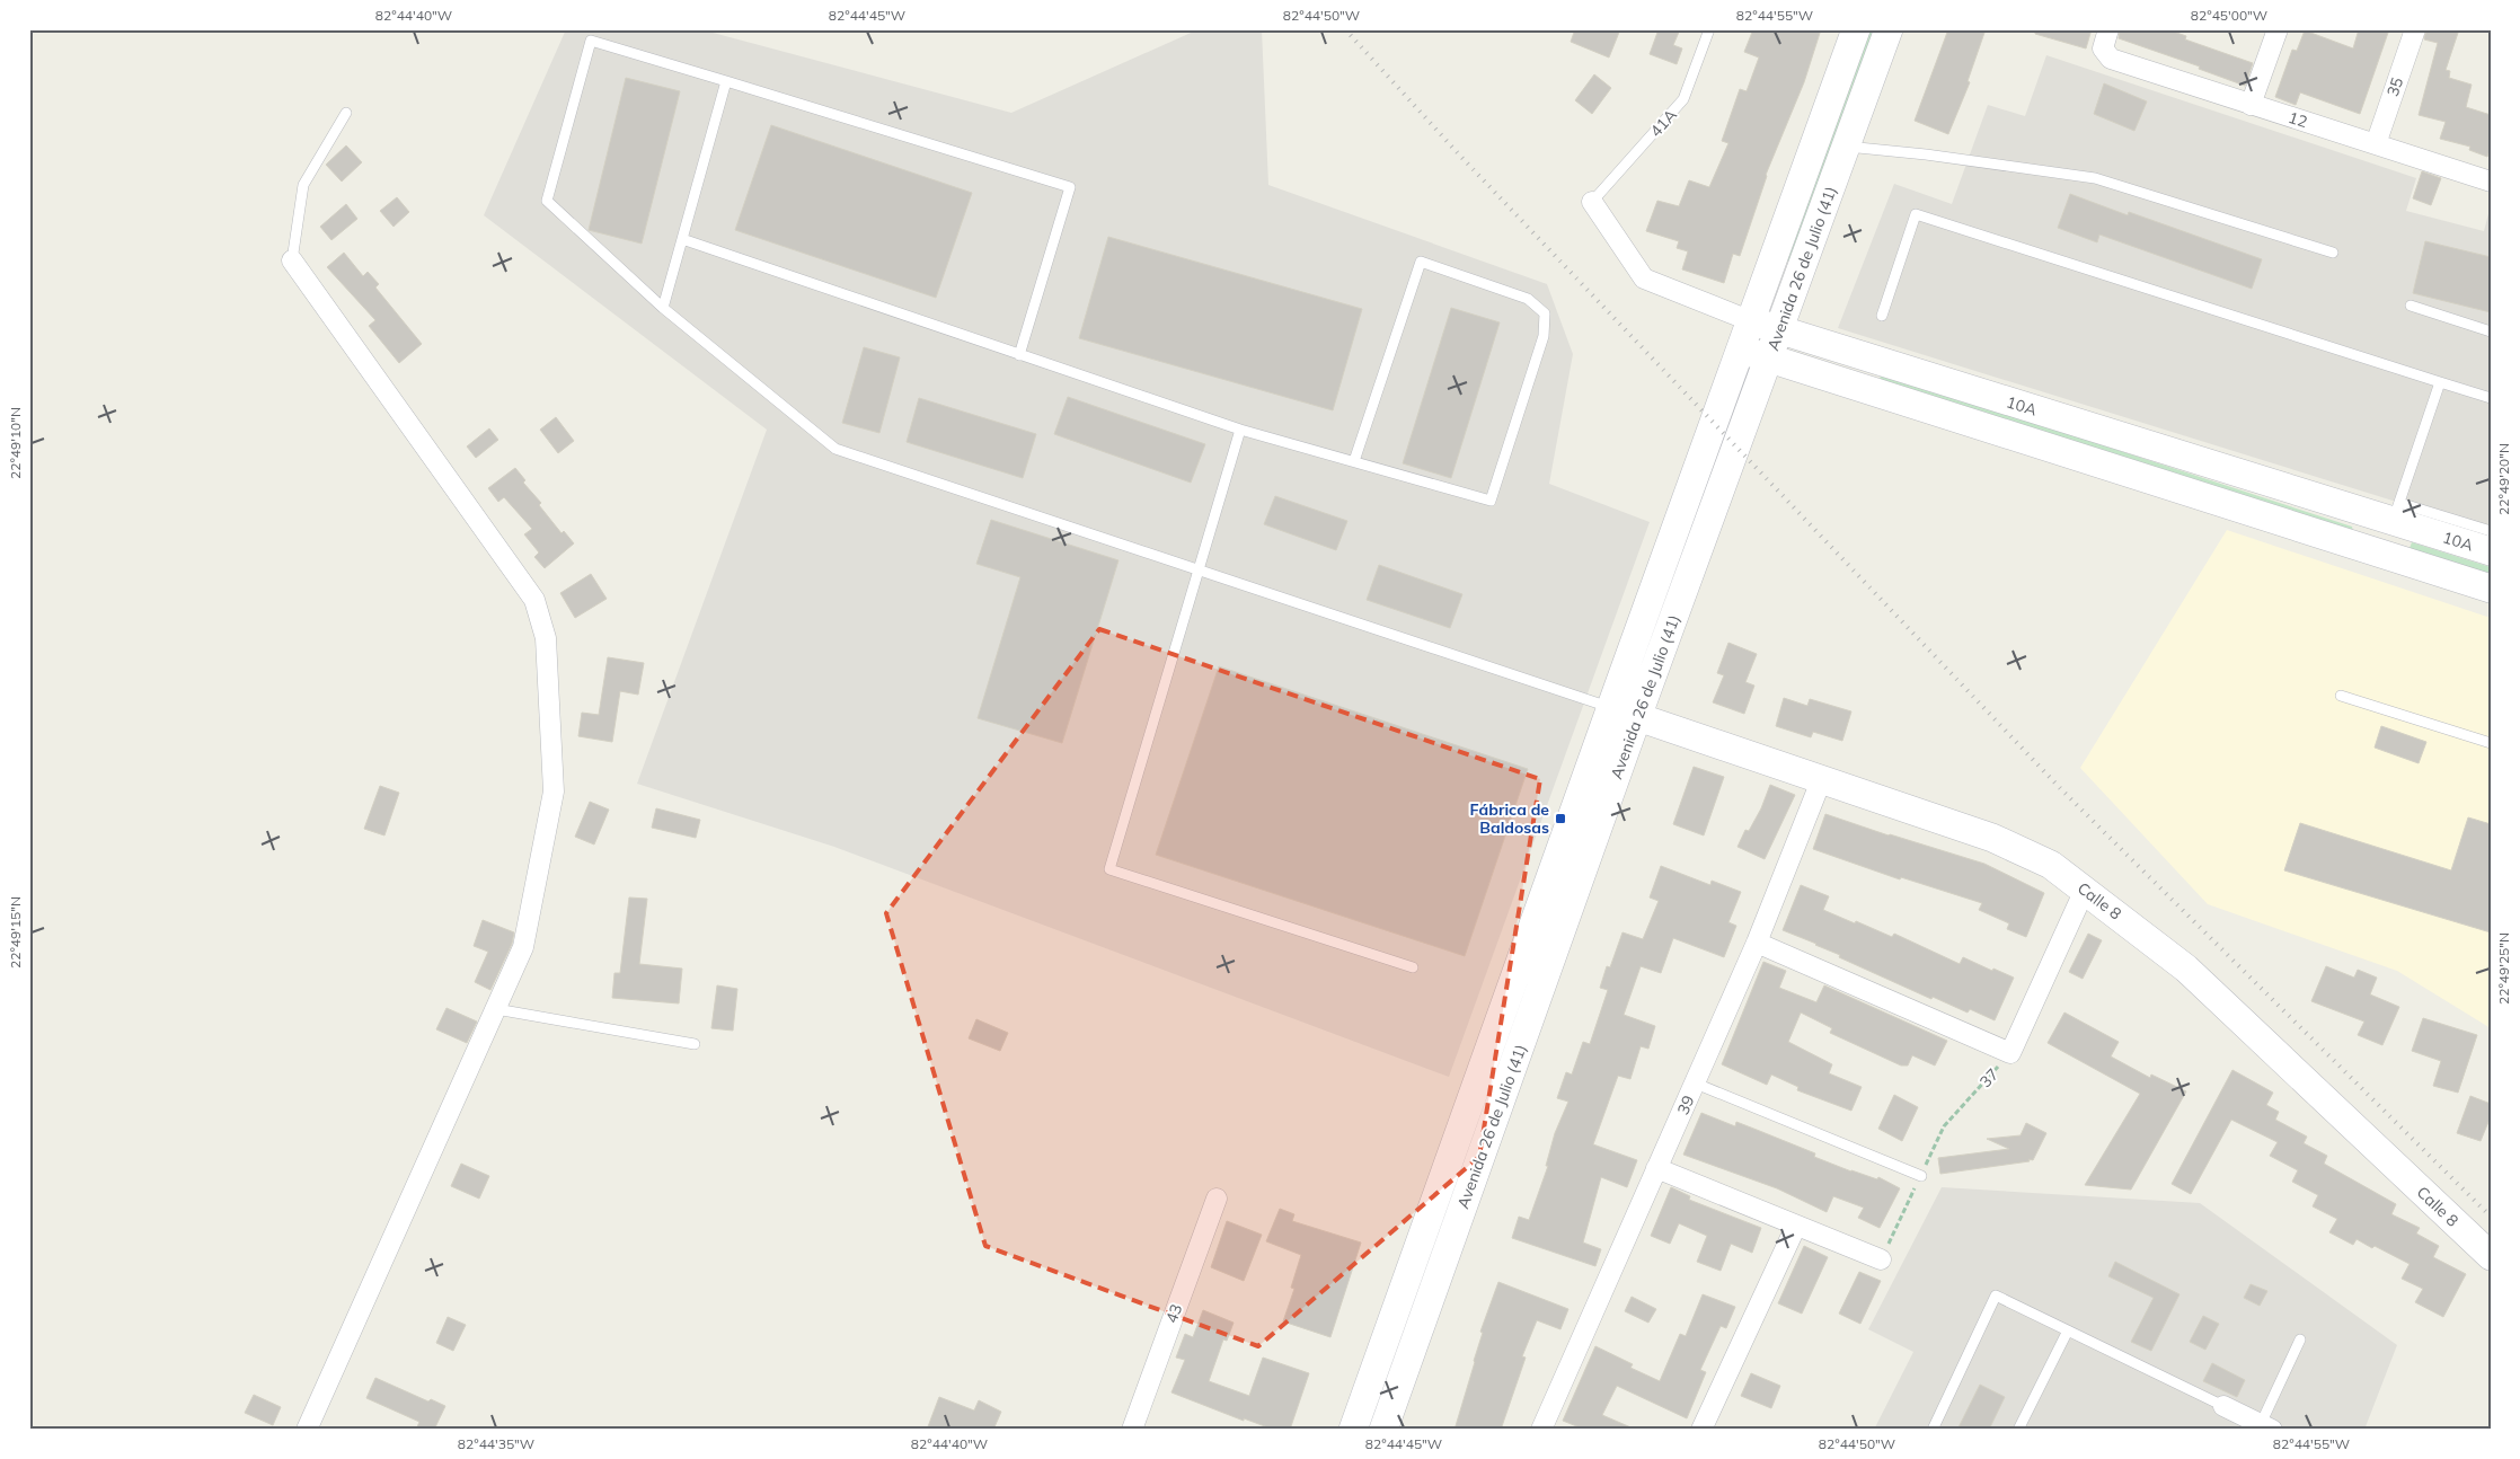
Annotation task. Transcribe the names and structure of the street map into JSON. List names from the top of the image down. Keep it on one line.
{"streets":{"main road":["Avenida 26 de Julio (41)","10A","Calle 8"],"street":["35","12","39","43"],"lane":["41A"],"path":["37"]},"crossings":[["35","12"],["41A","10A"],["Avenida 26 de Julio (41)","10A"],["Avenida 26 de Julio (41)","Calle 8"],["Calle 8","39"]],"places":{"transit":["Fábrica de Baldosas"]},"coordinates":["82°44'40\"W","82°44'45\"W","82°44'50\"W","82°44'55\"W","82°45'00\"W","22°49'10\"N","22°49'20\"N","22°49'15\"N","22°49'25\"N","82°44'35\"W"]}
